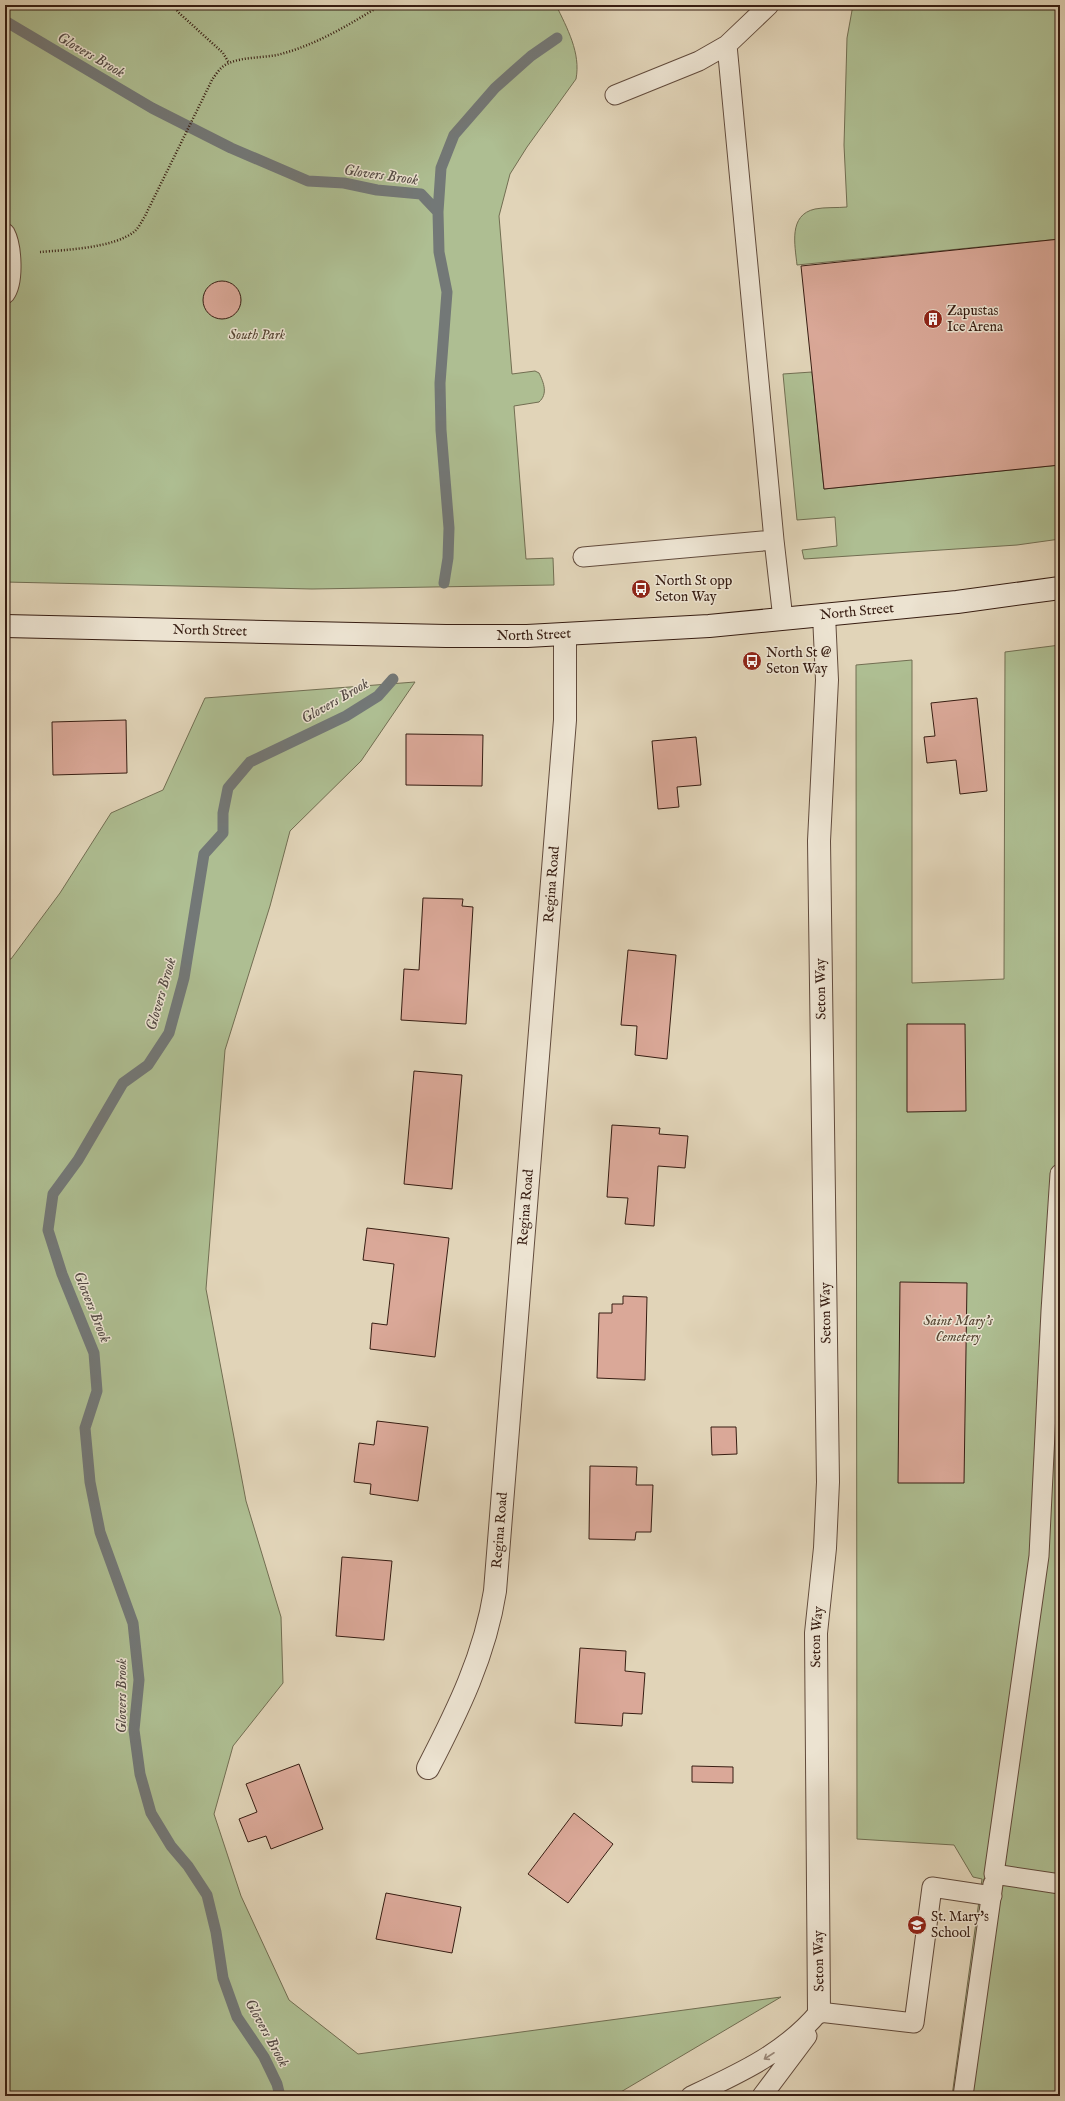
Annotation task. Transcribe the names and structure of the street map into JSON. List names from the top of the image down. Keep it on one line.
{"streets":{"street":["North Street","Regina Road","Seton Way"]},"crossings":[["North Street","Regina Road"],["North Street","Seton Way"]],"water":["Glovers Brook"],"parks":["South Park","Saint Mary's Cemetery"],"places":{"building":["Zapustas Ice Arena"],"bus stop":["North St opp Seton Way","North St @ Seton Way"],"school or university":["St. Mary's School"]}}
